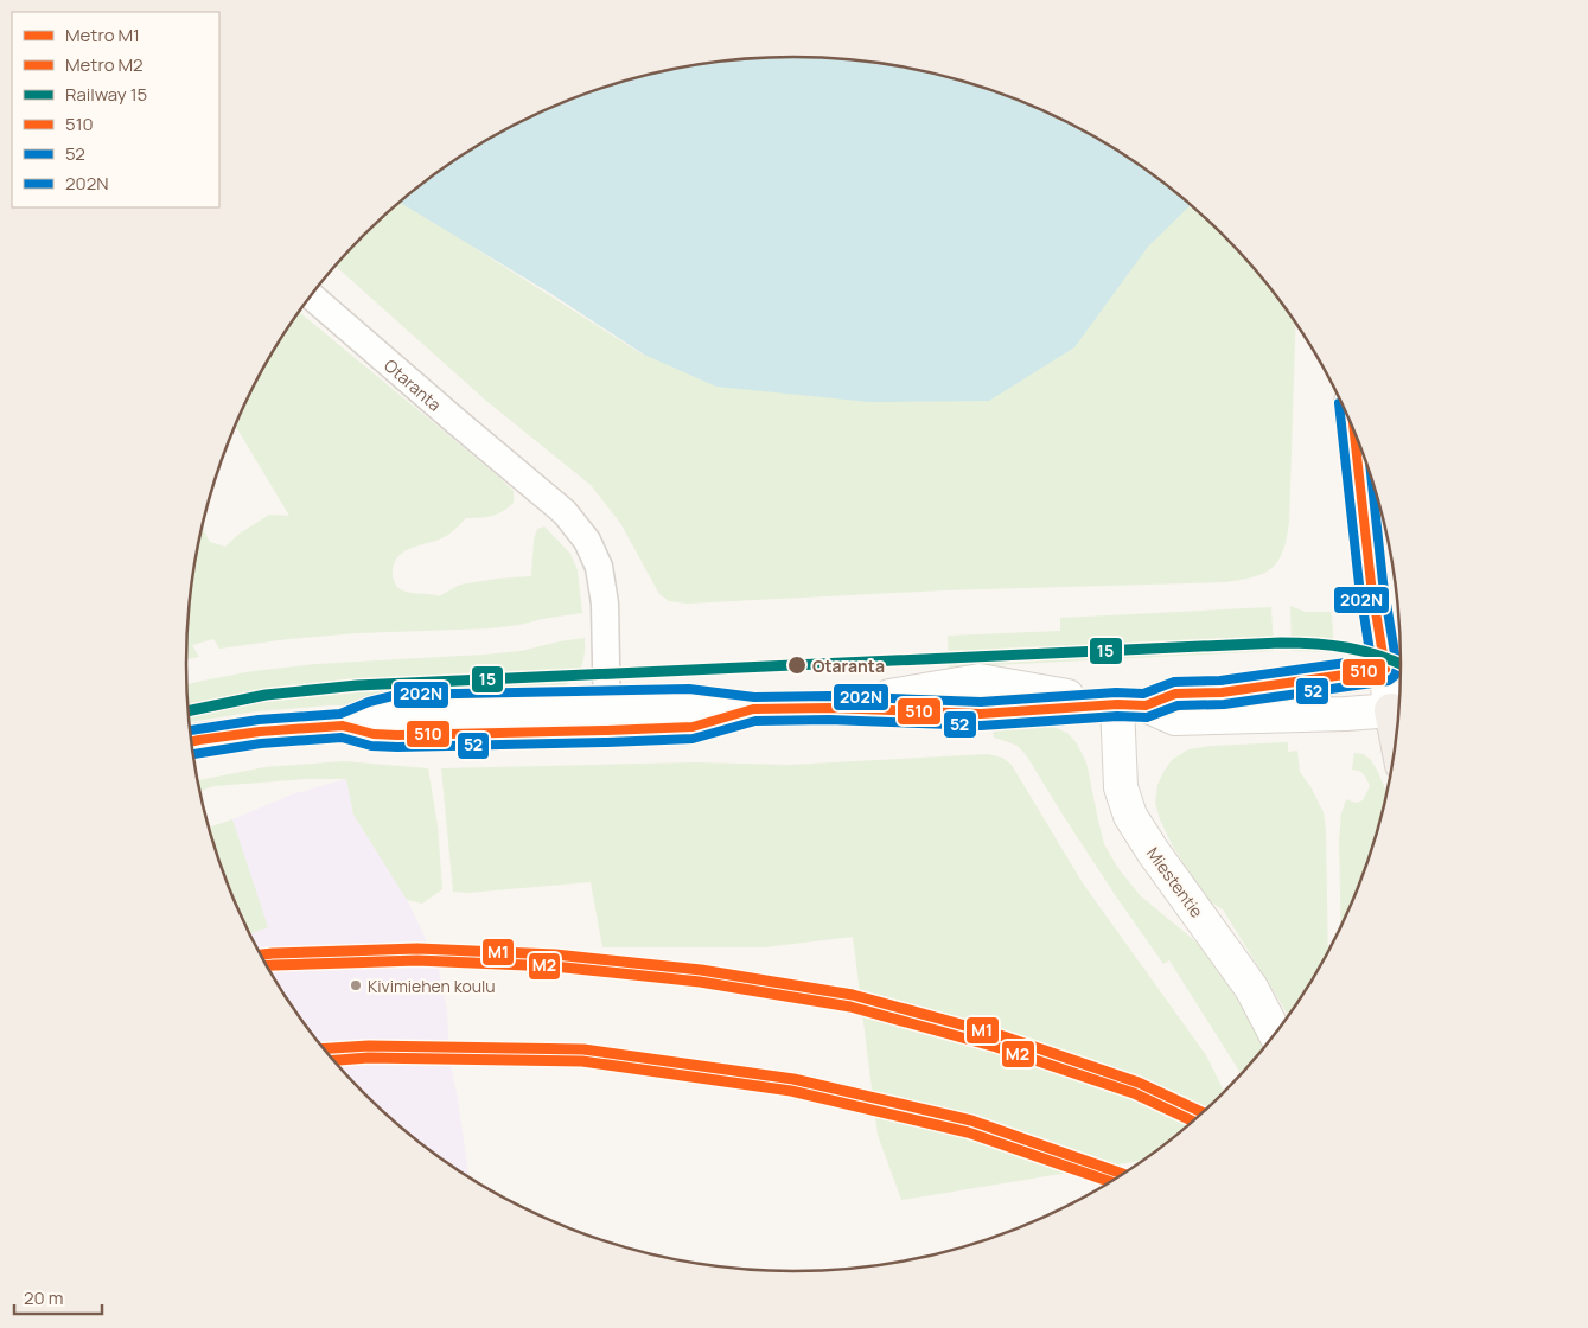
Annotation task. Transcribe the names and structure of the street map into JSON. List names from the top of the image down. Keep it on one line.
{"streets":{"main road":["Miestentie"],"street":["Otaranta"]},"places":["Otaranta","Kivimiehen koulu"],"lines":["transit line 202N","transit line 510","transit line 52","rail line 15","metro line M1","metro line M2"],"legend":["Metro M1","Metro M2","Railway 15","510","52","202N"],"scale_bar":"20 m"}
